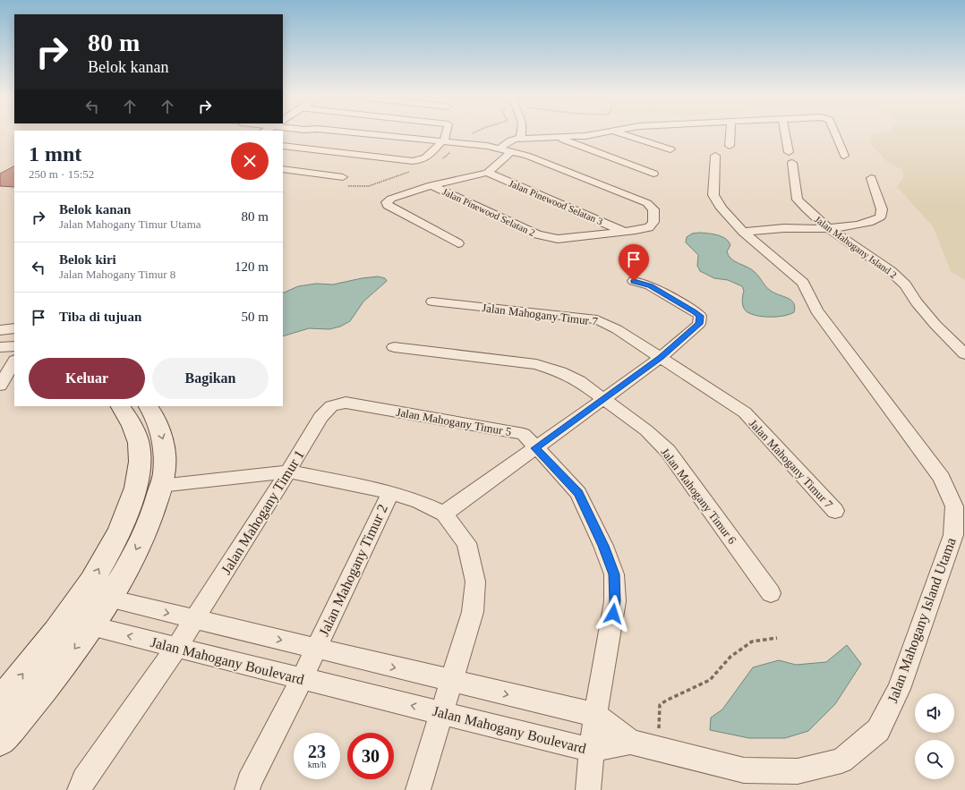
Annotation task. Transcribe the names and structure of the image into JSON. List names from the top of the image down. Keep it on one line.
{"streets":{"street":["Jalan Pinewood Selatan 3","Jalan Pinewood Selatan 2","Jalan Mahogany Island 2","Jalan Mahogany Timur 7","Jalan Mahogany Timur 5","Jalan Mahogany Timur 6","Jalan Mahogany Timur 1","Jalan Mahogany Timur 2","Jalan Mahogany Island Utama","Jalan Mahogany Boulevard"]},"crossings":[["Jalan Pinewood Selatan 3","Jalan Pinewood Selatan 2"],["Jalan Mahogany Timur 5","Jalan Mahogany Timur 1"],["Jalan Mahogany Timur 5","Jalan Mahogany Boulevard"],["Jalan Mahogany Timur 1","Jalan Mahogany Boulevard"],["Jalan Mahogany Timur 2","Jalan Mahogany Boulevard"],["Jalan Mahogany Island Utama","Jalan Mahogany Boulevard"]],"page":{"turn":["80 m","Belok kanan"],"heading":["1 mnt","250 m · 15:52"],"list":[{"name":"Belok kanan","note":"Jalan Mahogany Timur Utama","value":"80 m"},{"name":"Belok kiri","note":"Jalan Mahogany Timur 8","value":"120 m"},{"name":"Tiba di tujuan","value":"50 m"}],"buttons":["Keluar","Bagikan"],"speed":"23 km/h","limit":"30"}}
